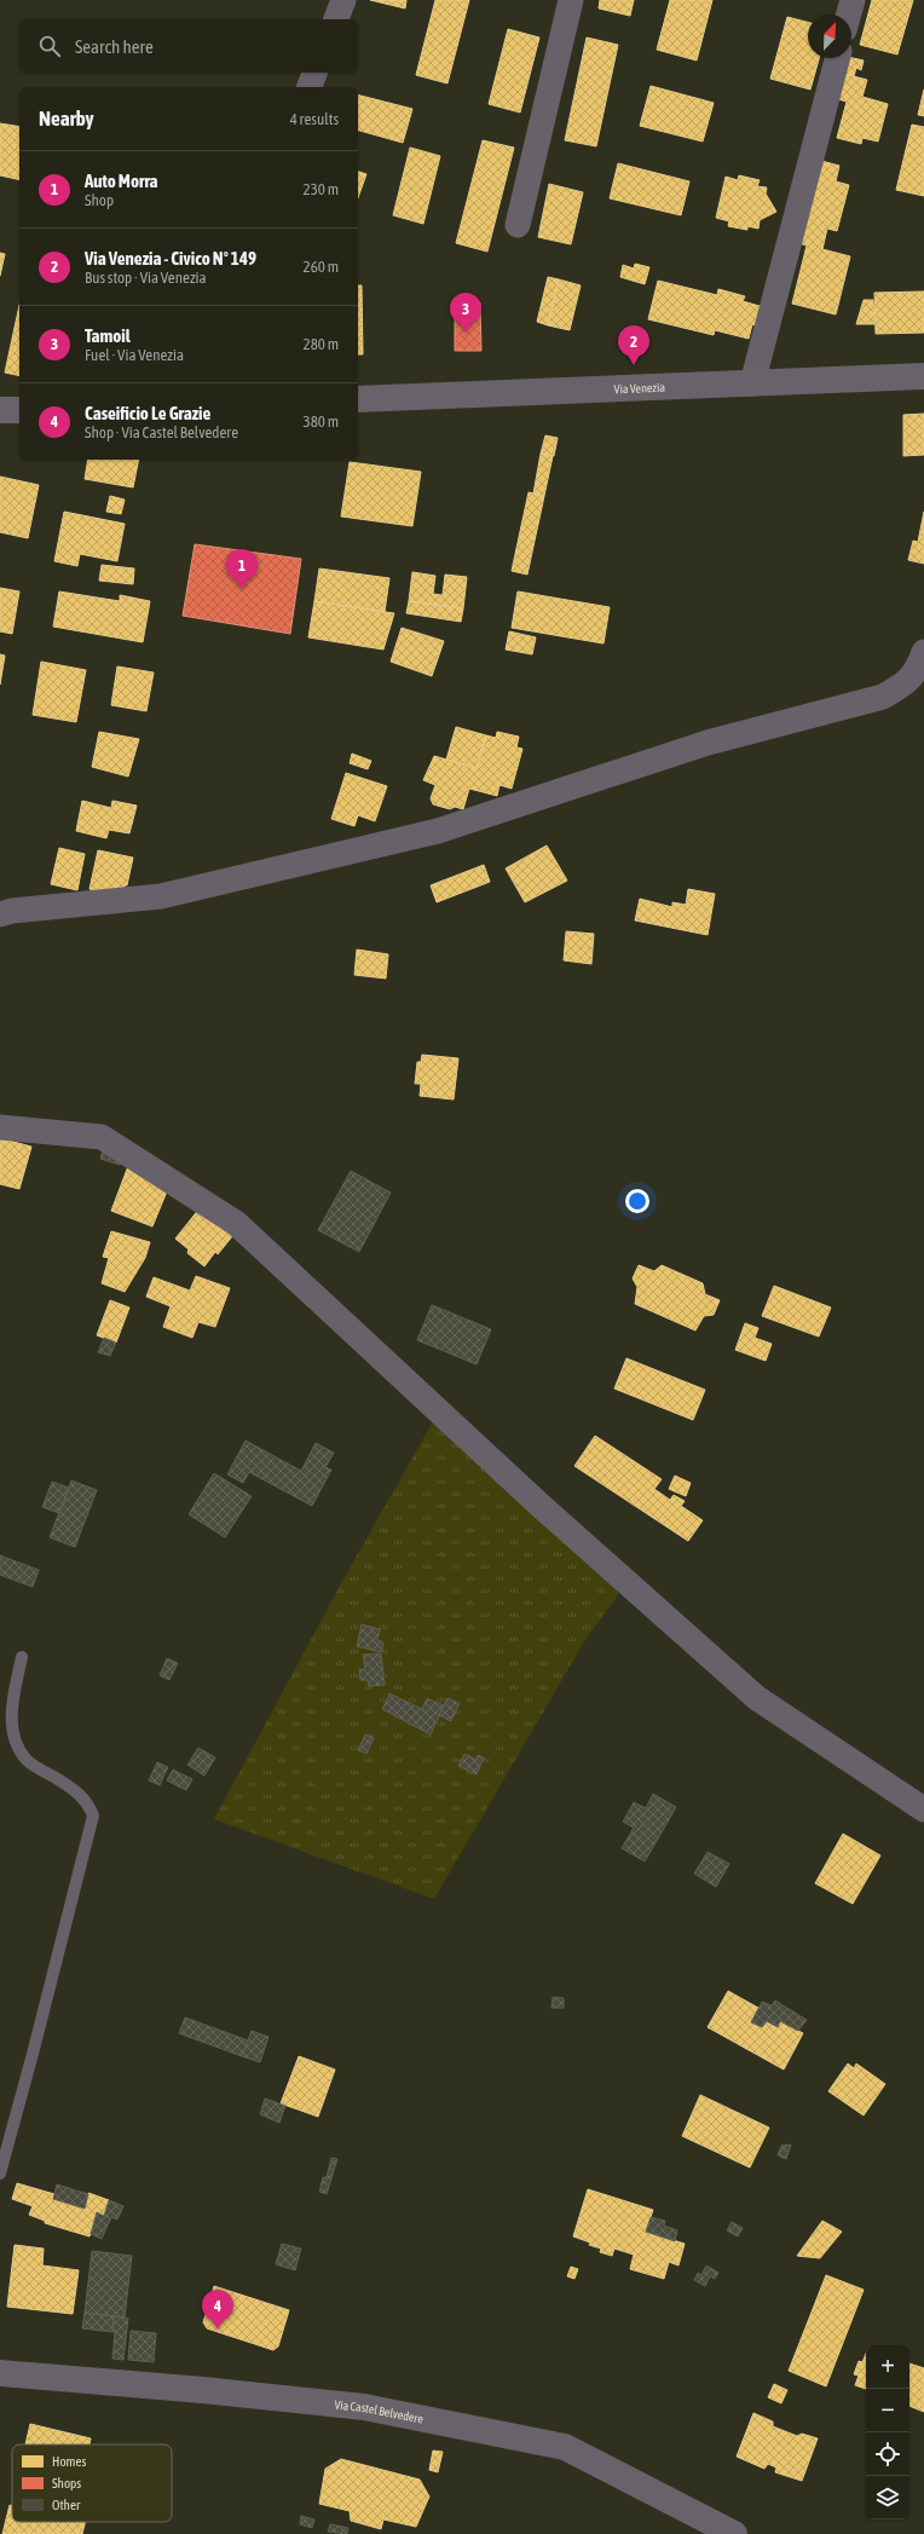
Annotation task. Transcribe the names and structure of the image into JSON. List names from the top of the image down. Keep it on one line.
{"streets":{"street":["Via Venezia","Via Castel Belvedere"]},"legend":["Homes","Shops","Other"],"north":"top right","page":{"search":"Search here","heading":["Nearby","4 results"],"list":[{"mark":"1","name":"Auto Morra","note":"Shop","value":"230 m"},{"mark":"2","name":"Via Venezia - Civico N° 149","note":"Bus stop · Via Venezia","value":"260 m"},{"mark":"3","name":"Tamoil","note":"Fuel · Via Venezia","value":"280 m"},{"mark":"4","name":"Caseificio Le Grazie","note":"Shop · Via Castel Belvedere","value":"380 m"}],"pins":["3","2","1","4"],"map_buttons":["+","−"]}}
